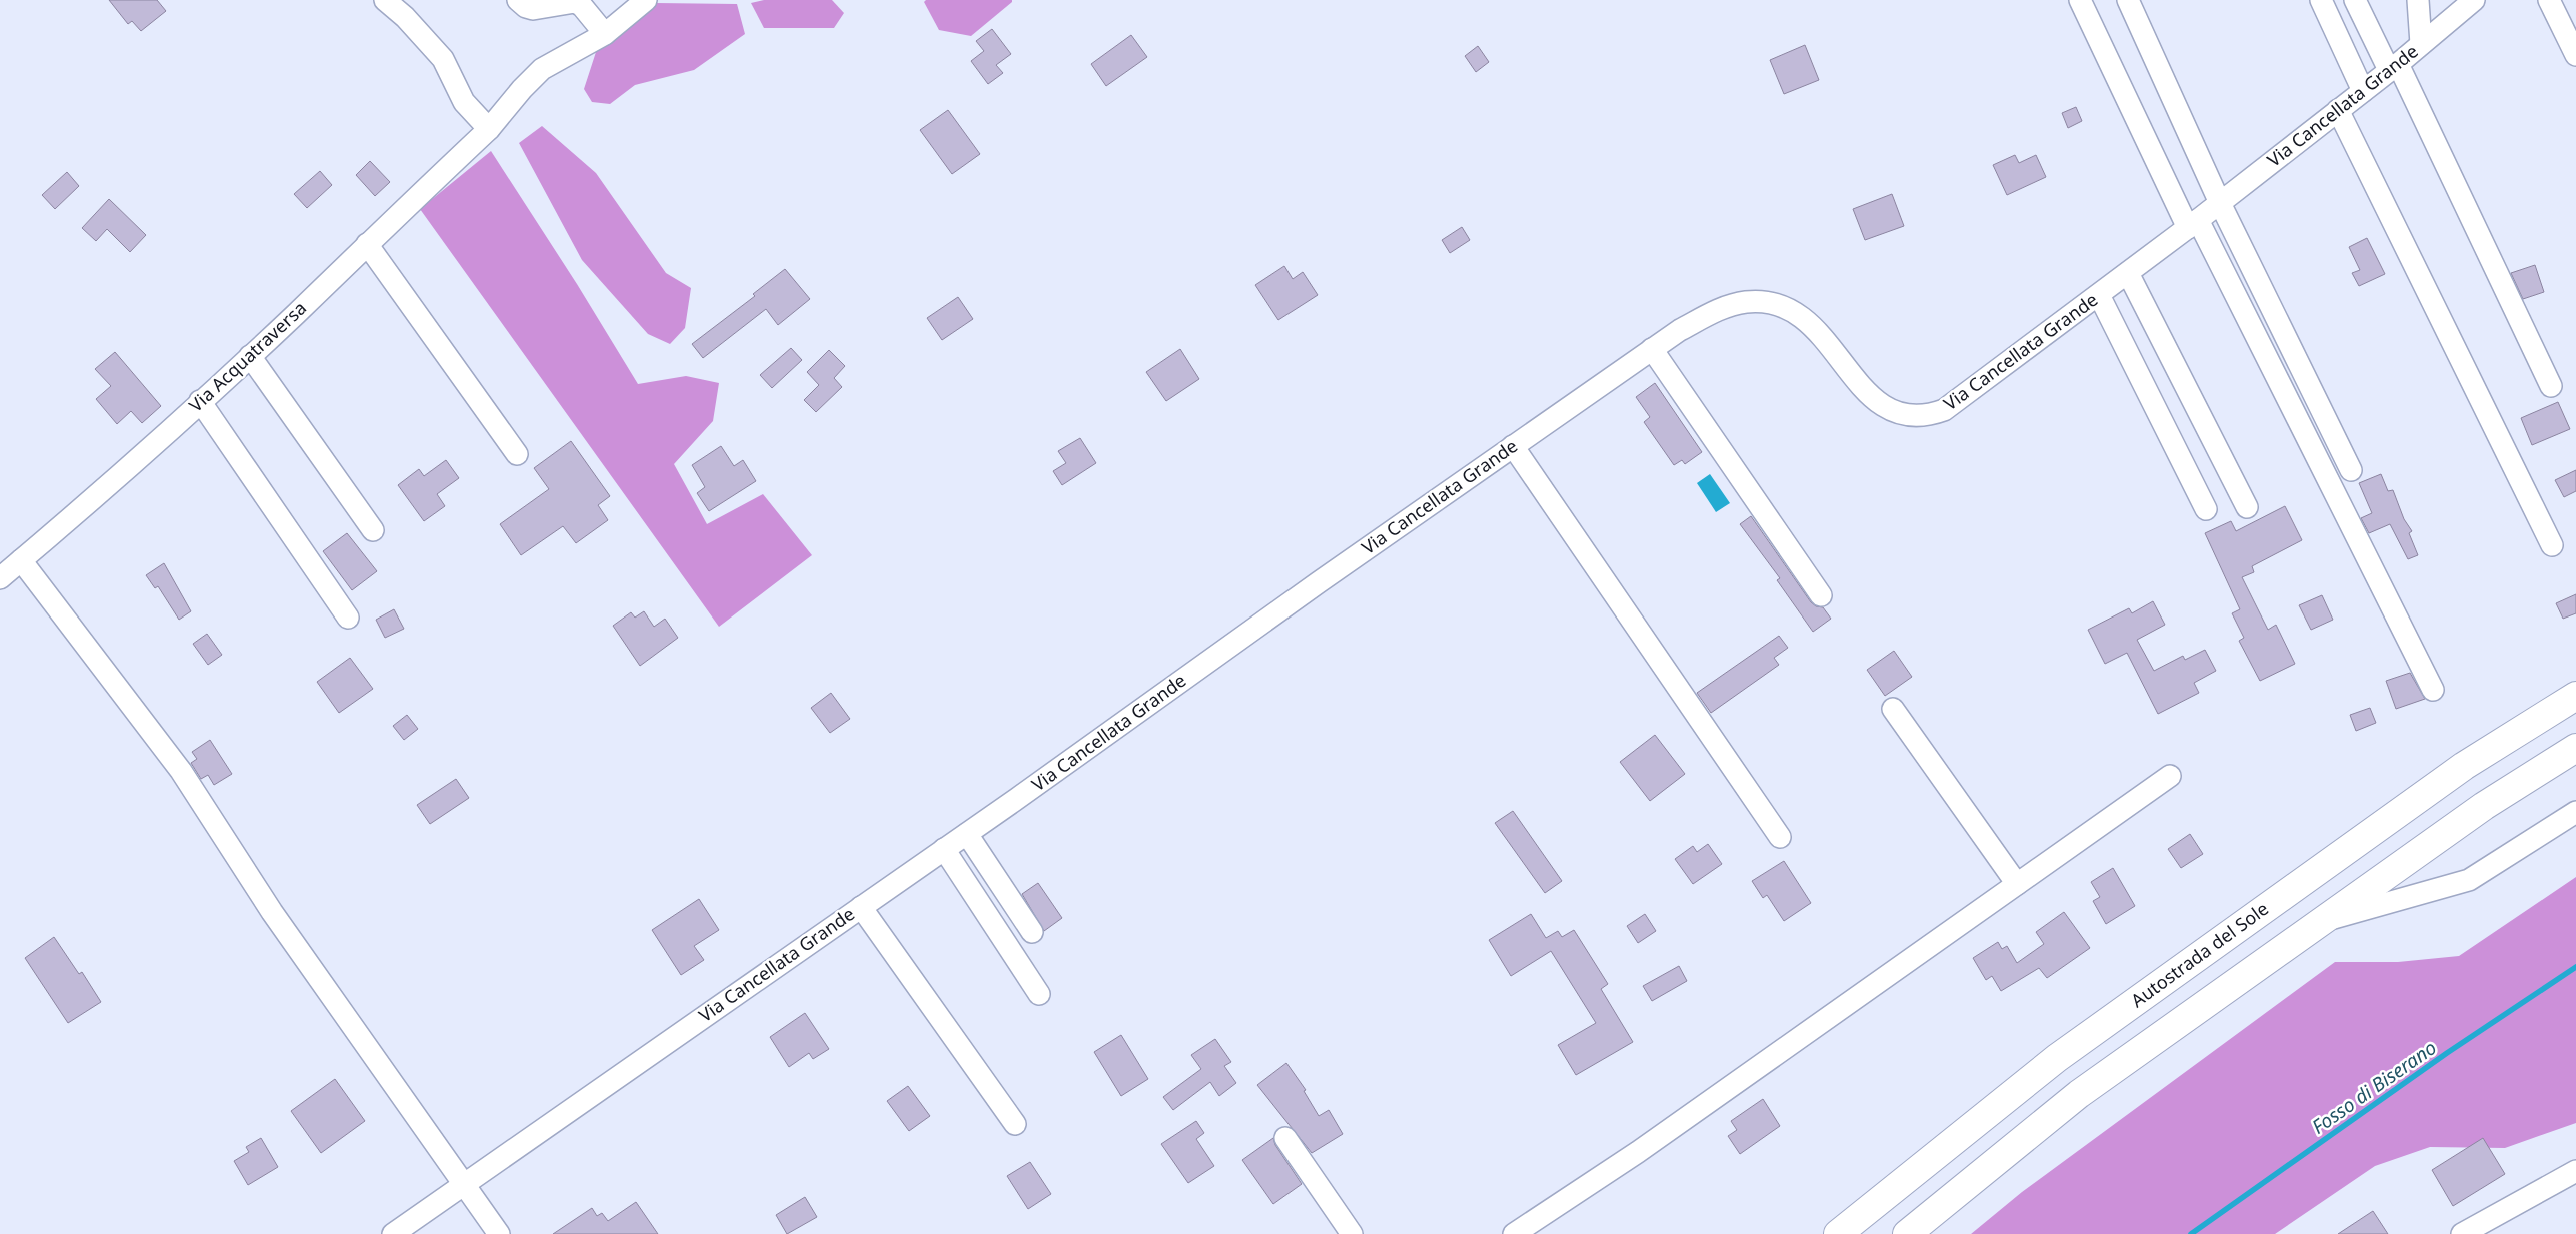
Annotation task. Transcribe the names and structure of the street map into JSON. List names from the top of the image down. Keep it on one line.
{"streets":{"highway":["Autostrada del Sole"],"street":["Via Cancellata Grande","Via Acquatraversa"]},"water":["Fosso di Biserano"]}
